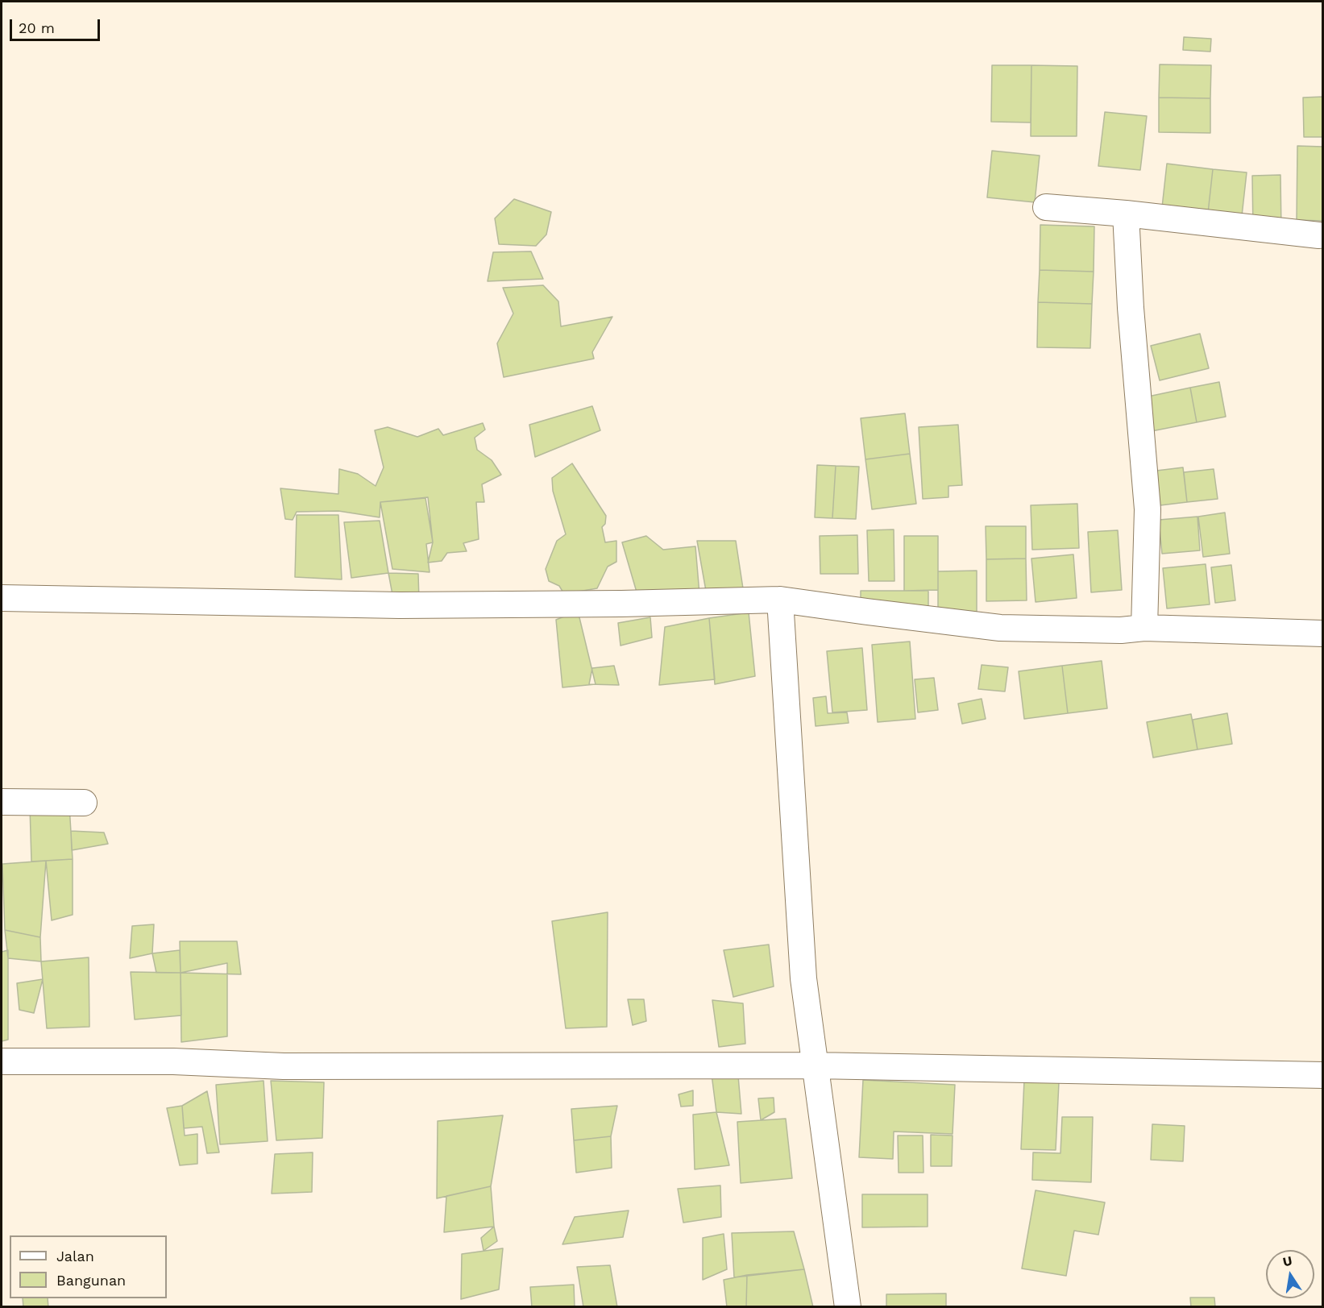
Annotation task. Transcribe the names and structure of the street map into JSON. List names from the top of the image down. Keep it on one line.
{"legend":["Jalan","Bangunan"],"scale_bar":"20 m","north":"top"}
